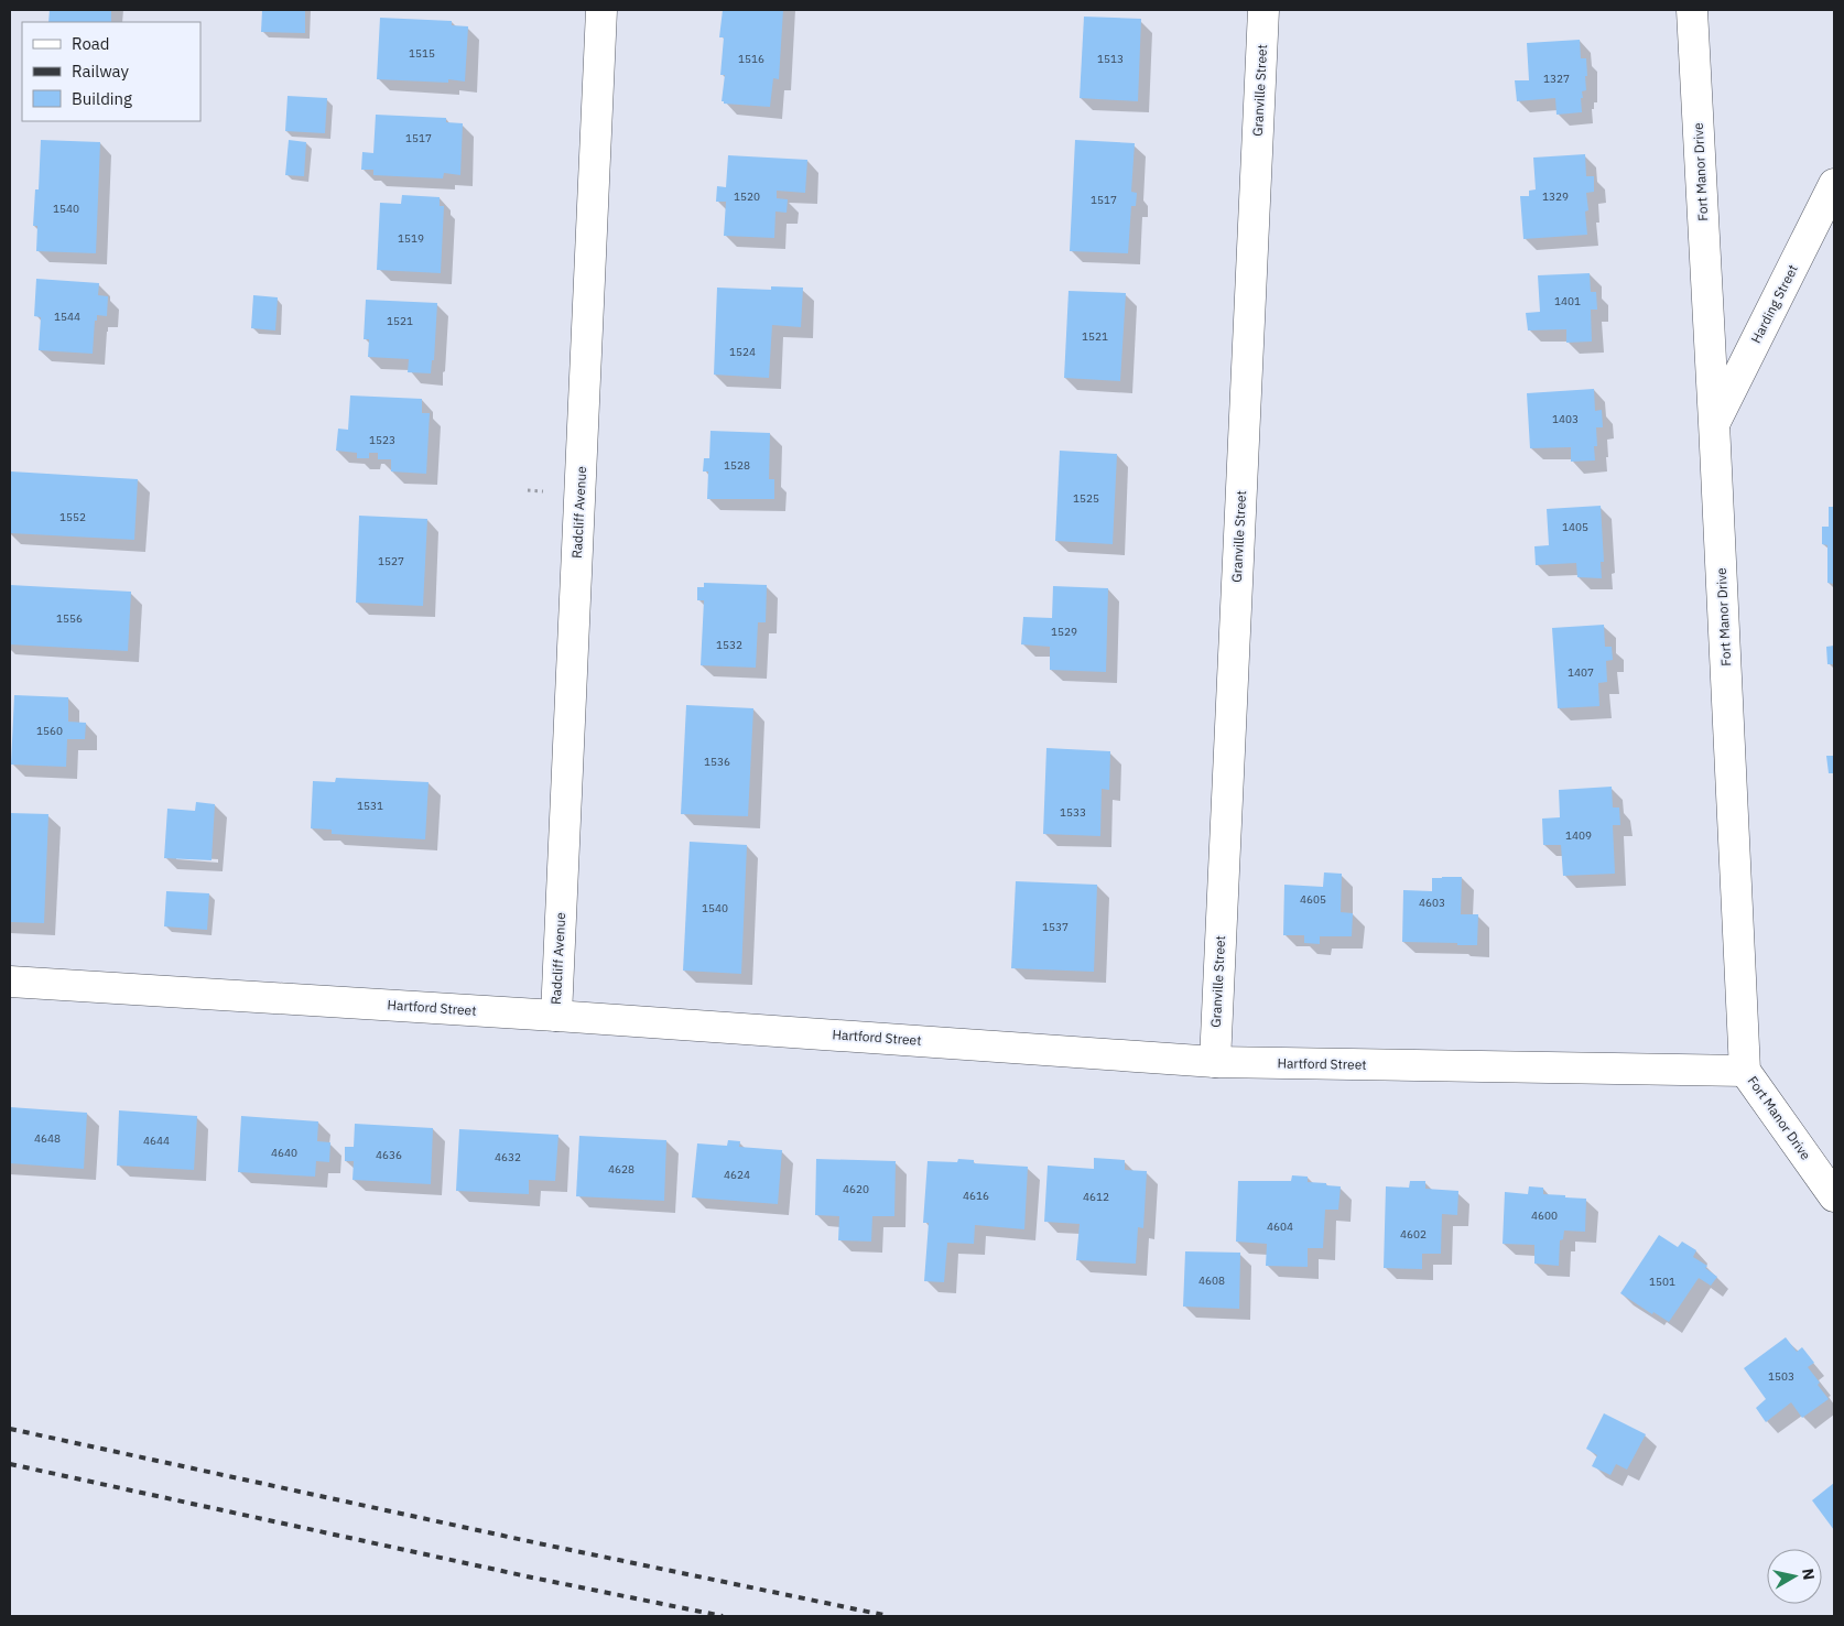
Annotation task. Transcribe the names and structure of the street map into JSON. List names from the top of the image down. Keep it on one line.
{"streets":{"street":["Granville Street","Fort Manor Drive","Harding Street","Radcliff Avenue","Hartford Street"]},"crossings":[["Granville Street","Hartford Street"],["Fort Manor Drive","Harding Street"],["Fort Manor Drive","Hartford Street"],["Radcliff Avenue","Hartford Street"]],"house_numbers":["1515","1516","1513","1327","1517","1520","1329","1517","1540","1519","1401","1544","1521","1521","1524","1403","1523","1528","1525","1552","1405","1527","1556","1529","1532","1407","1560","1536","1531","1533","1409","4605","4603","1540","1537","4648","4644","4640","4636","4632","4628","4624","4620","4616","4612","4600","4604","4602","4608","1501","1503"],"legend":["Road","Railway","Building"],"north":"right"}
